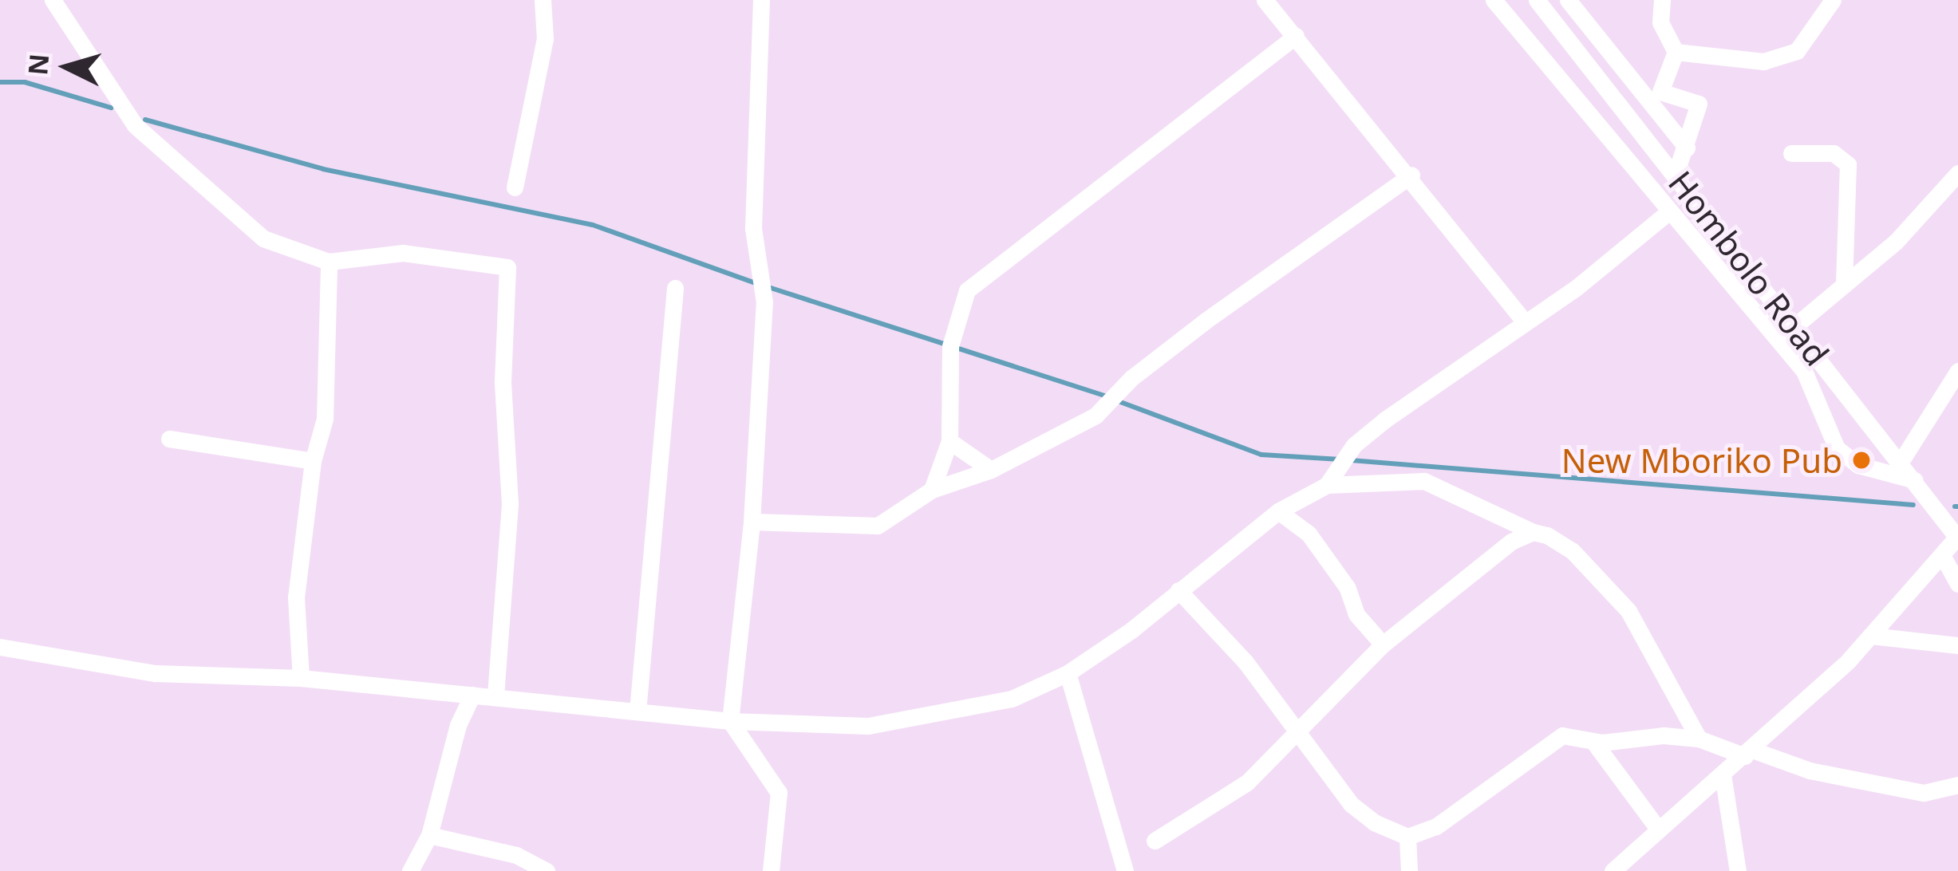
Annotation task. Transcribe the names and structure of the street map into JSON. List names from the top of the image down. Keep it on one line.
{"streets":{"street":["Hombolo Road"]},"places":["New Mboriko Pub"],"north":"left"}
